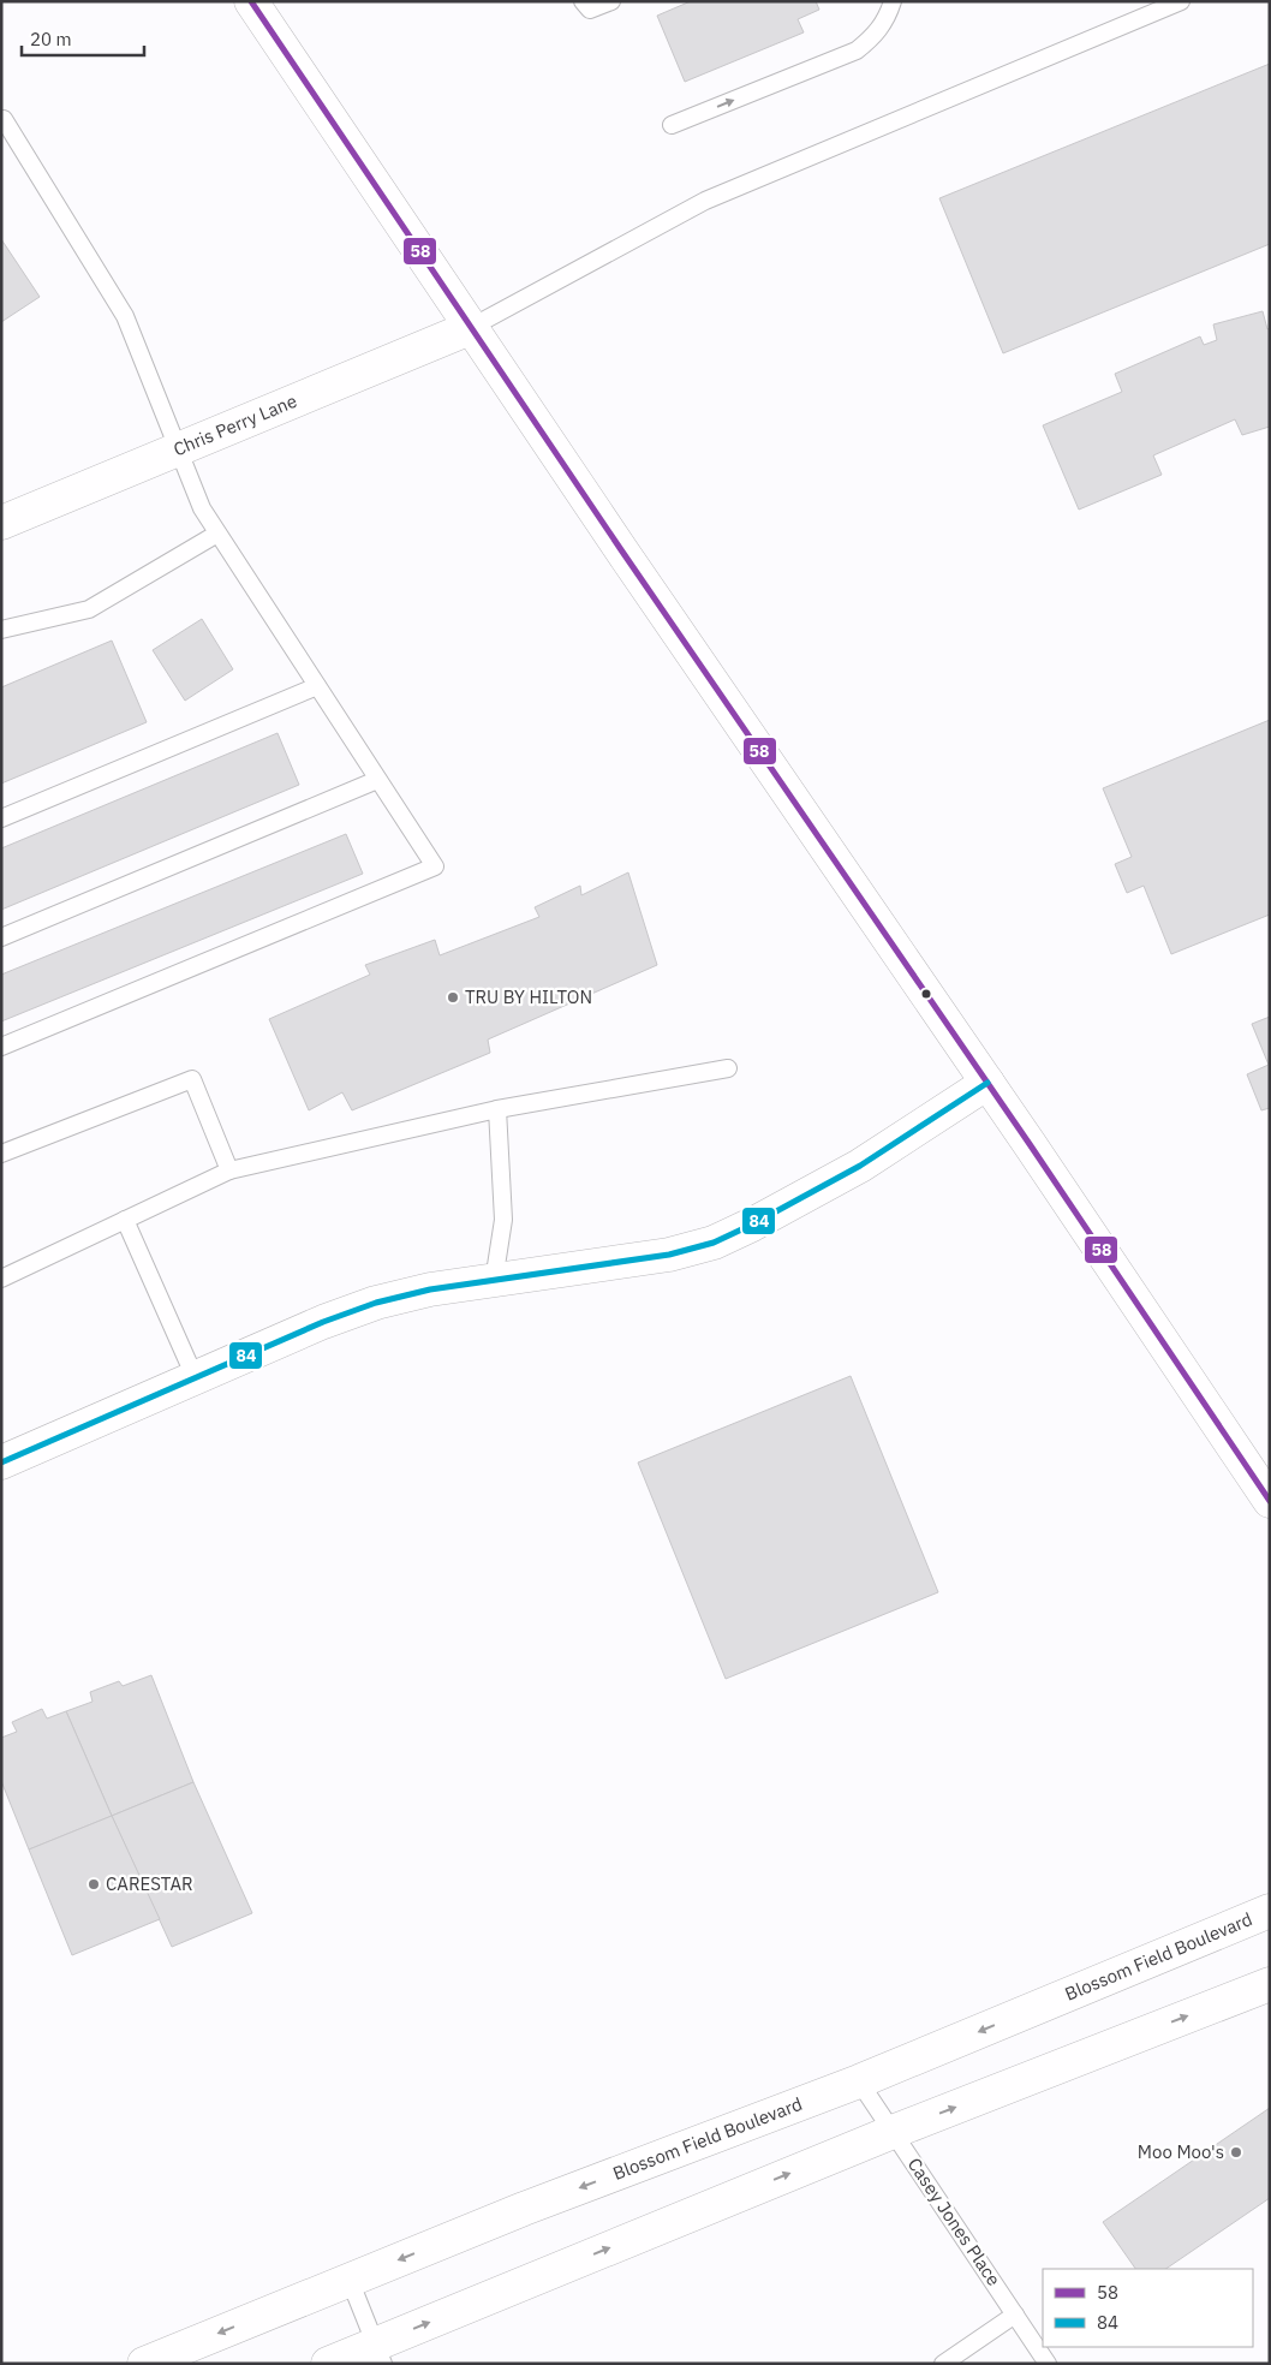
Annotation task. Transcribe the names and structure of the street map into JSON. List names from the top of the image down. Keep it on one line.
{"streets":{"main road":["Chris Perry Lane","Blossom Field Boulevard"],"lane":["Casey Jones Place"]},"crossings":[["Blossom Field Boulevard","Casey Jones Place"]],"places":["TRU BY HILTON","CARESTAR","Moo Moo's"],"lines":["transit line 58","transit line 84"],"legend":["58","84"],"scale_bar":"20 m"}
